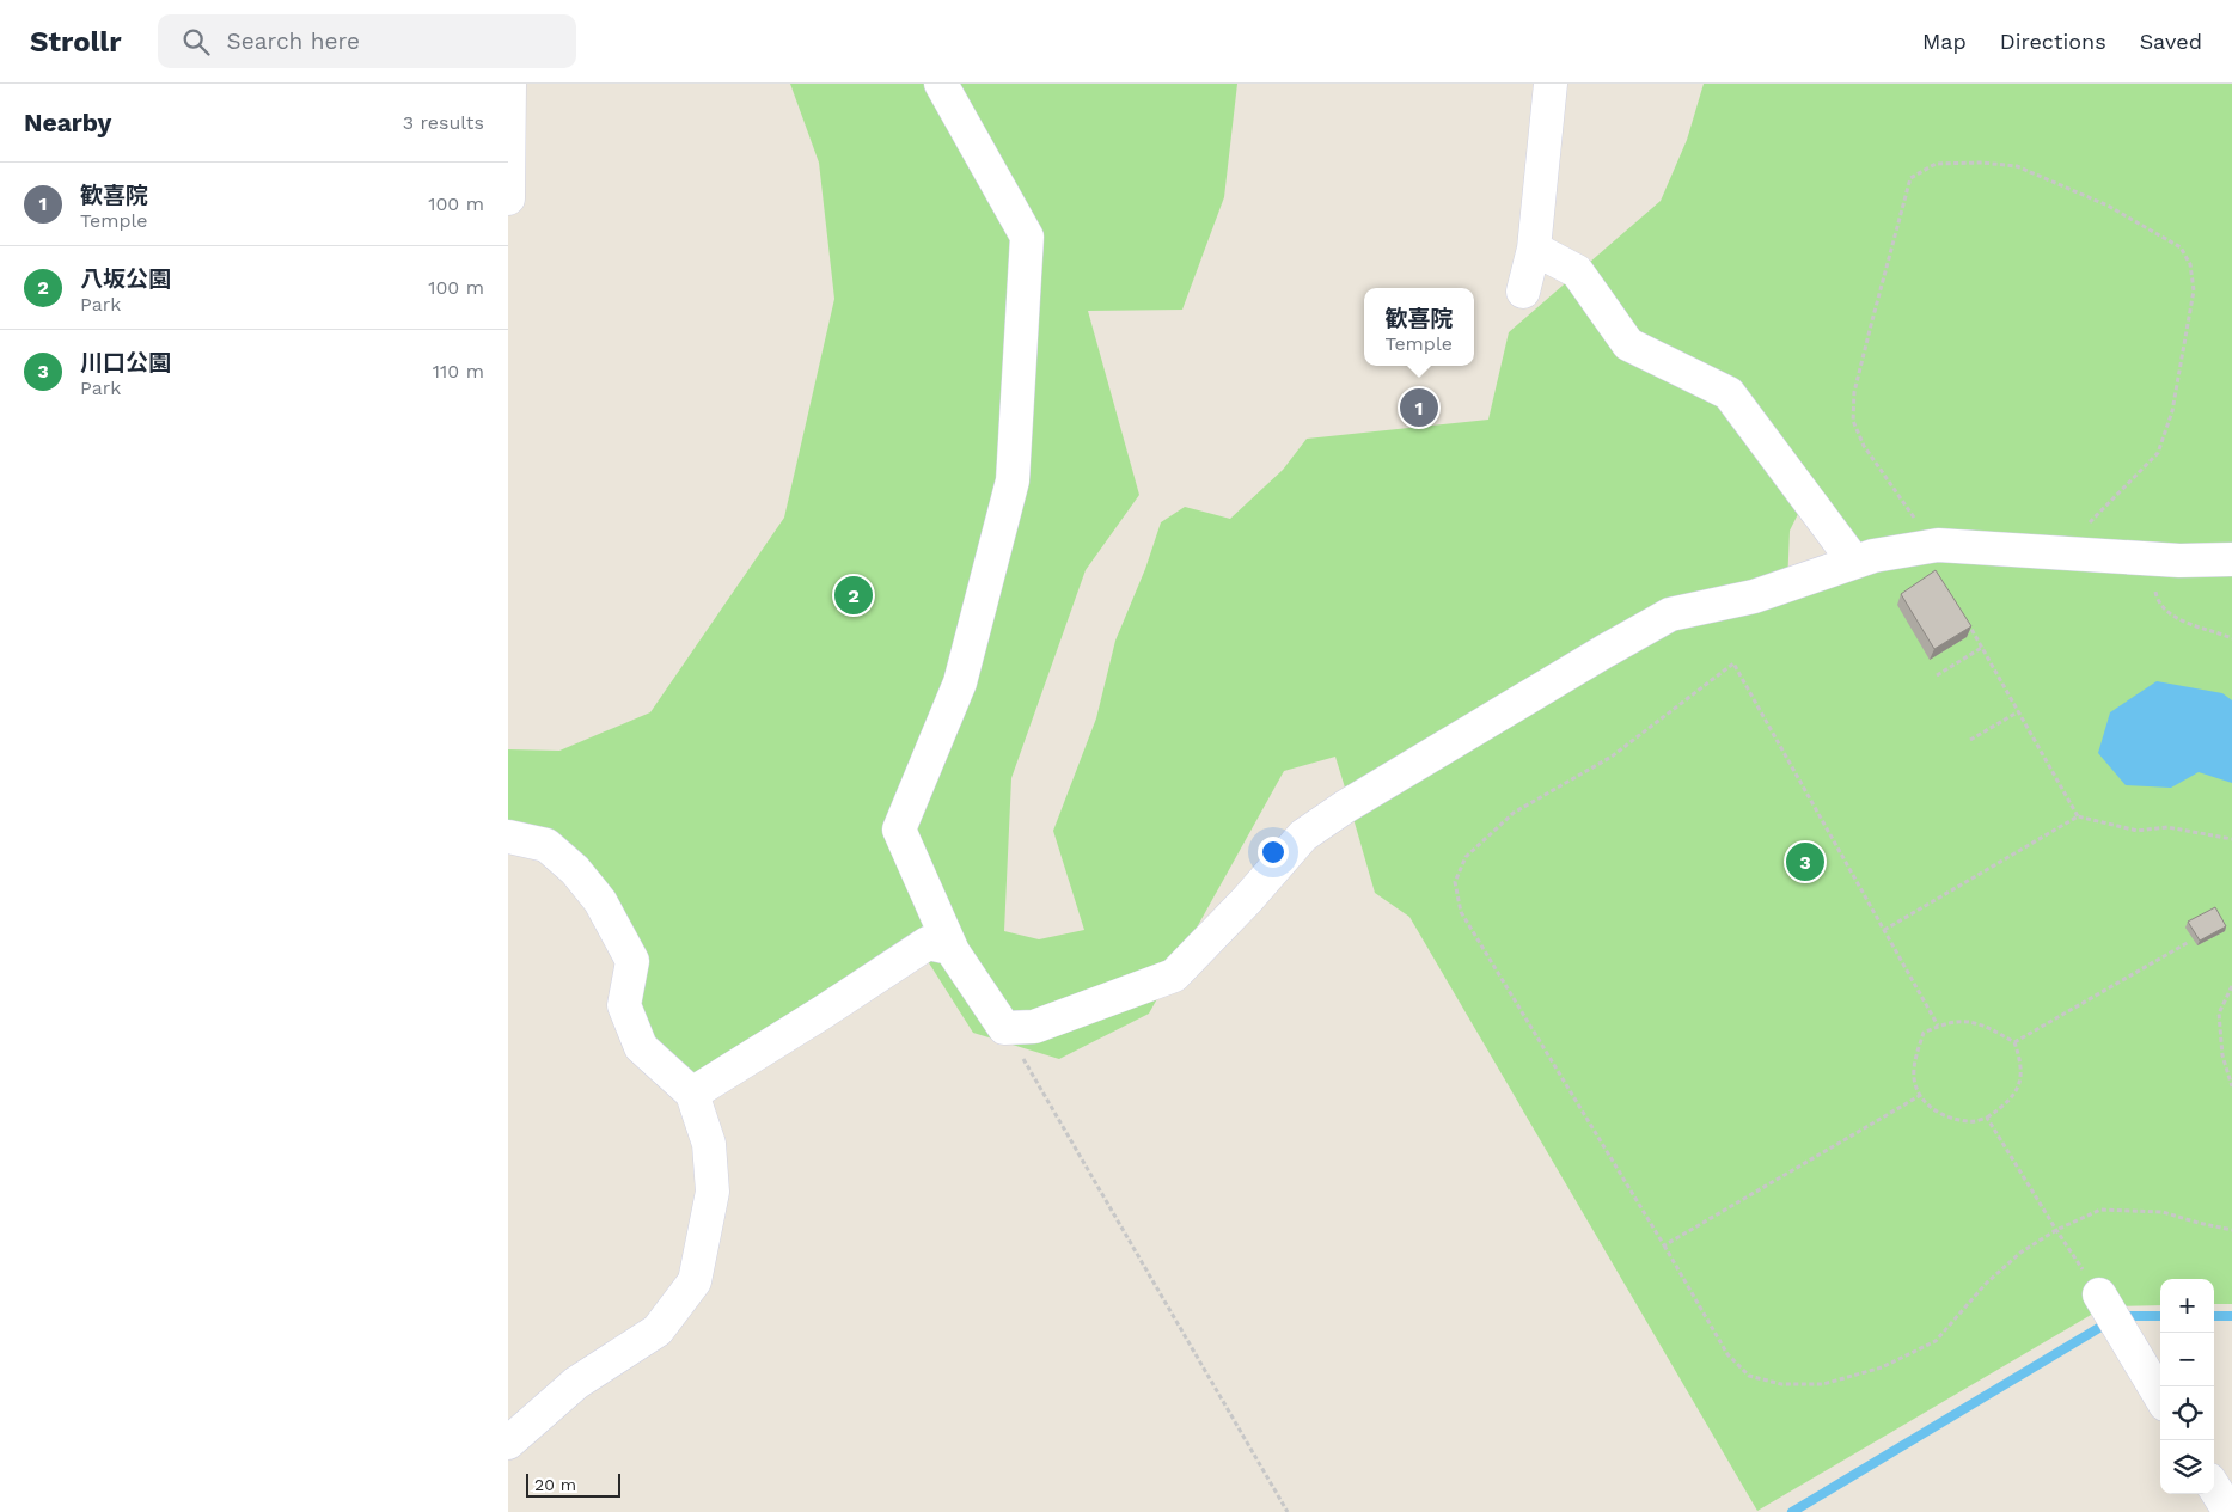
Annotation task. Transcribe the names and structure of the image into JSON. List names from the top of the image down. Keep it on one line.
{"scale_bar":"20 m","page":{"header":"Strollr","search":"Search here","nav":["Map","Directions","Saved"],"heading":["Nearby","3 results"],"list":[{"mark":"1","name":"歓喜院","note":"Temple","value":"100 m"},{"mark":"2","name":"八坂公園","note":"Park","value":"100 m"},{"mark":"3","name":"川口公園","note":"Park","value":"110 m"}],"popup":["歓喜院","Temple"],"pins":["1","2","3"],"map_buttons":["+","−"],"scale":"20 m"}}
